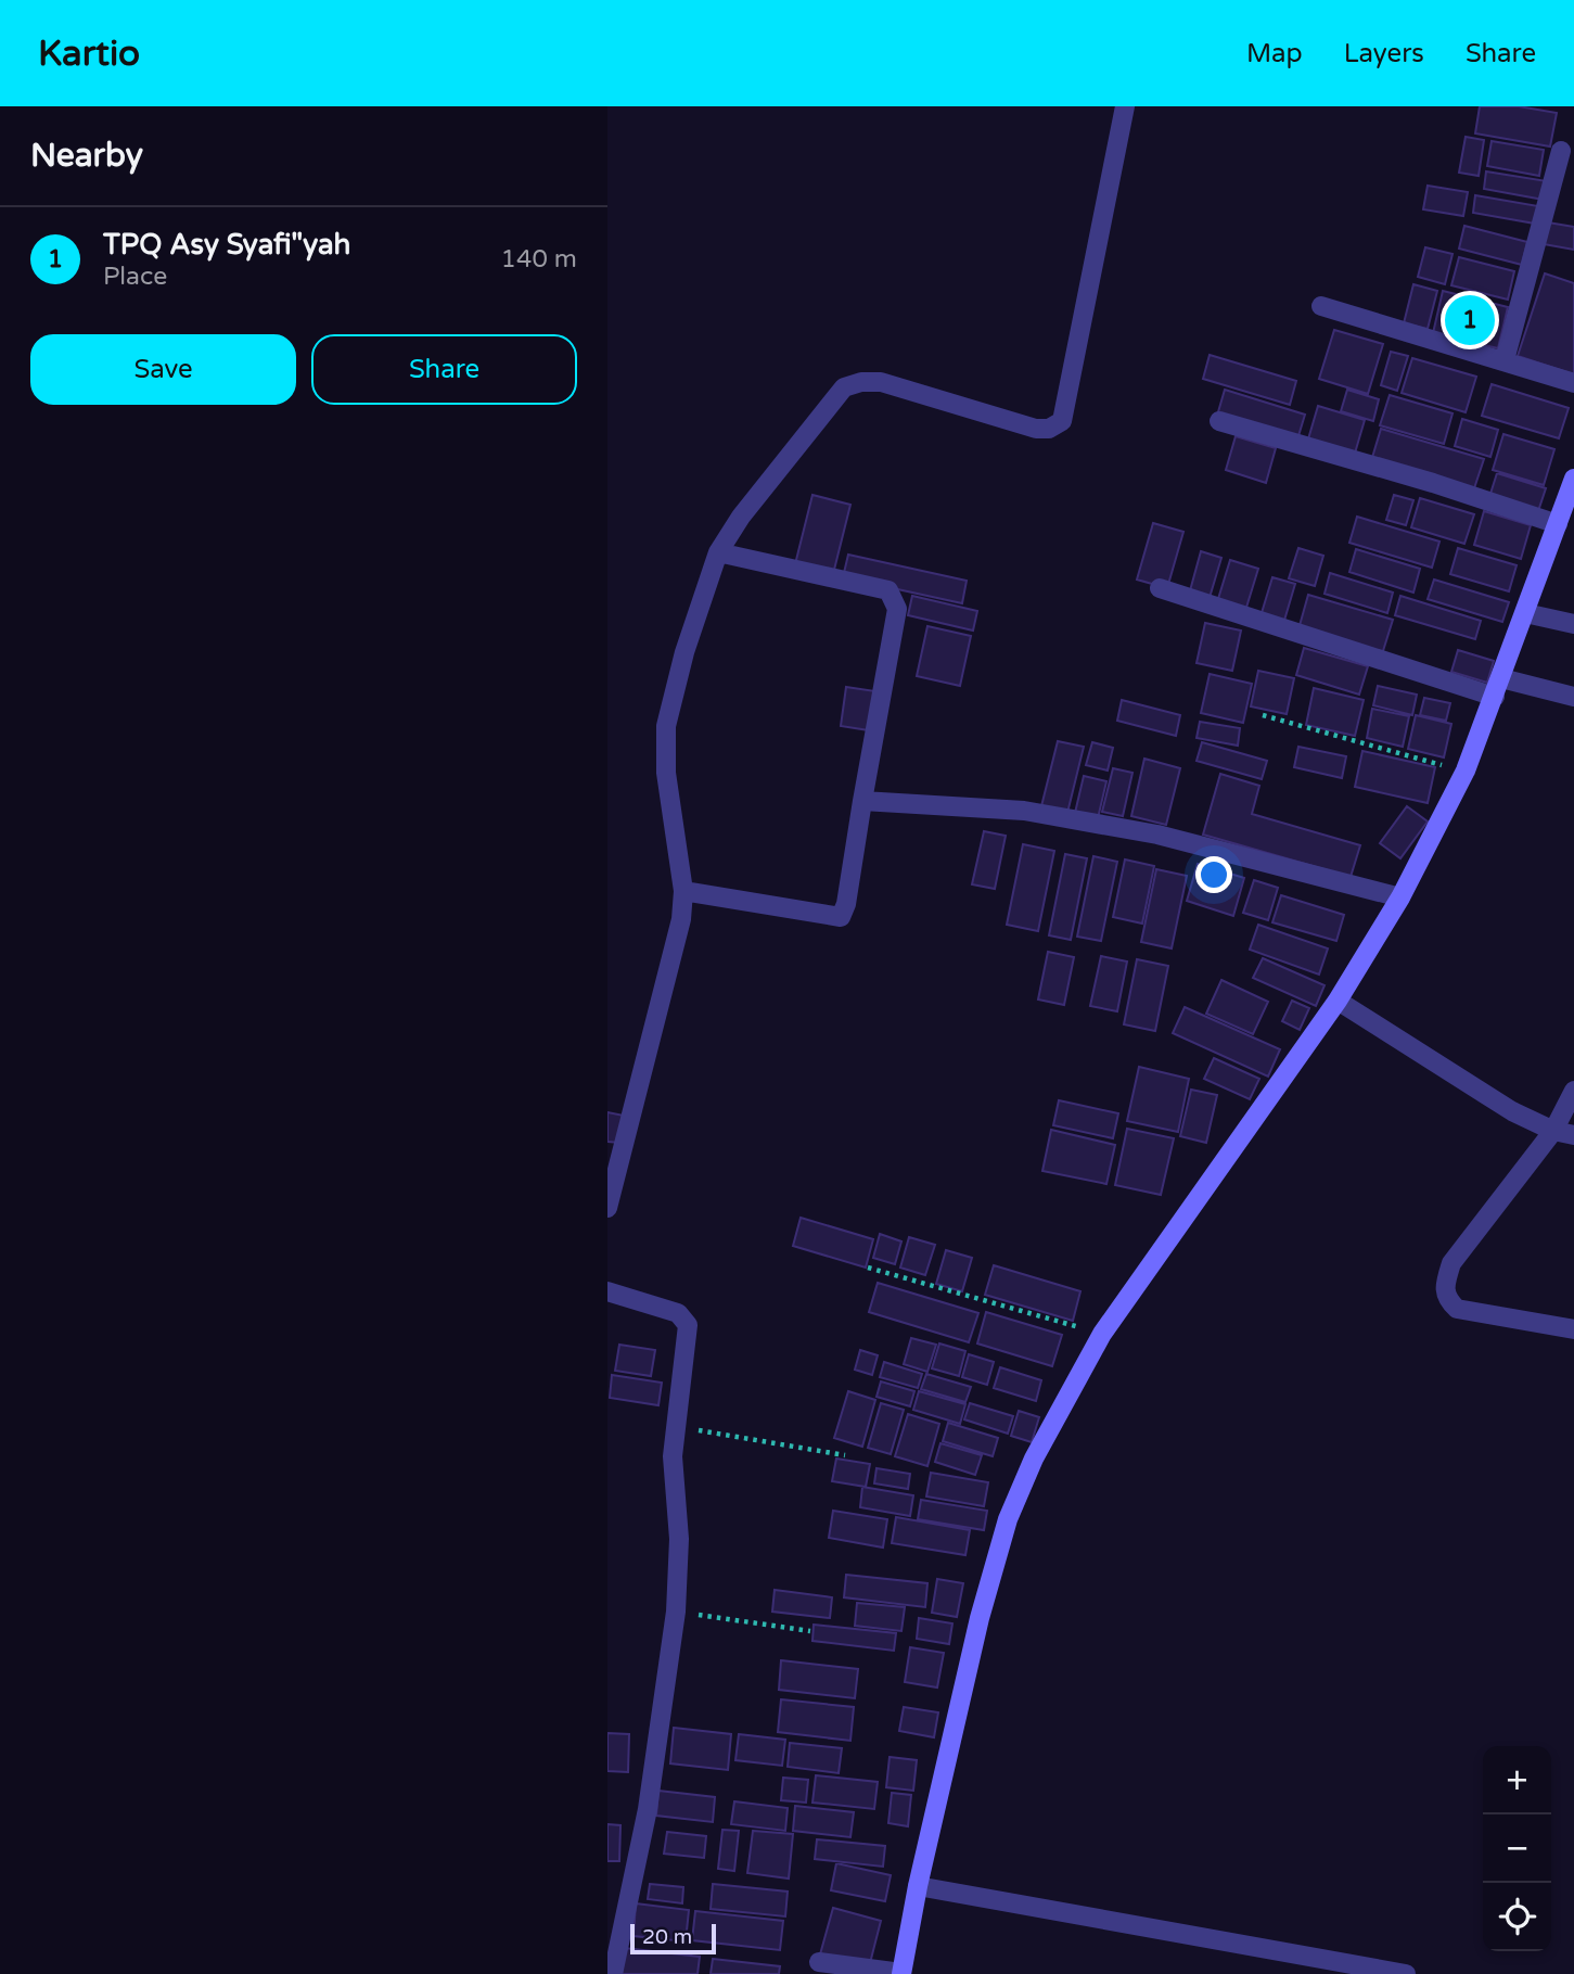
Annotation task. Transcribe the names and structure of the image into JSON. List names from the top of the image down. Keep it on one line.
{"scale_bar":"20 m","page":{"header":"Kartio","nav":["Map","Layers","Share"],"heading":"Nearby","list":[{"mark":"1","name":"TPQ Asy Syafi\"yah","note":"Place","value":"140 m"}],"pins":"1","buttons":["Save","Share"],"map_buttons":["+","−"],"scale":"20 m"}}
